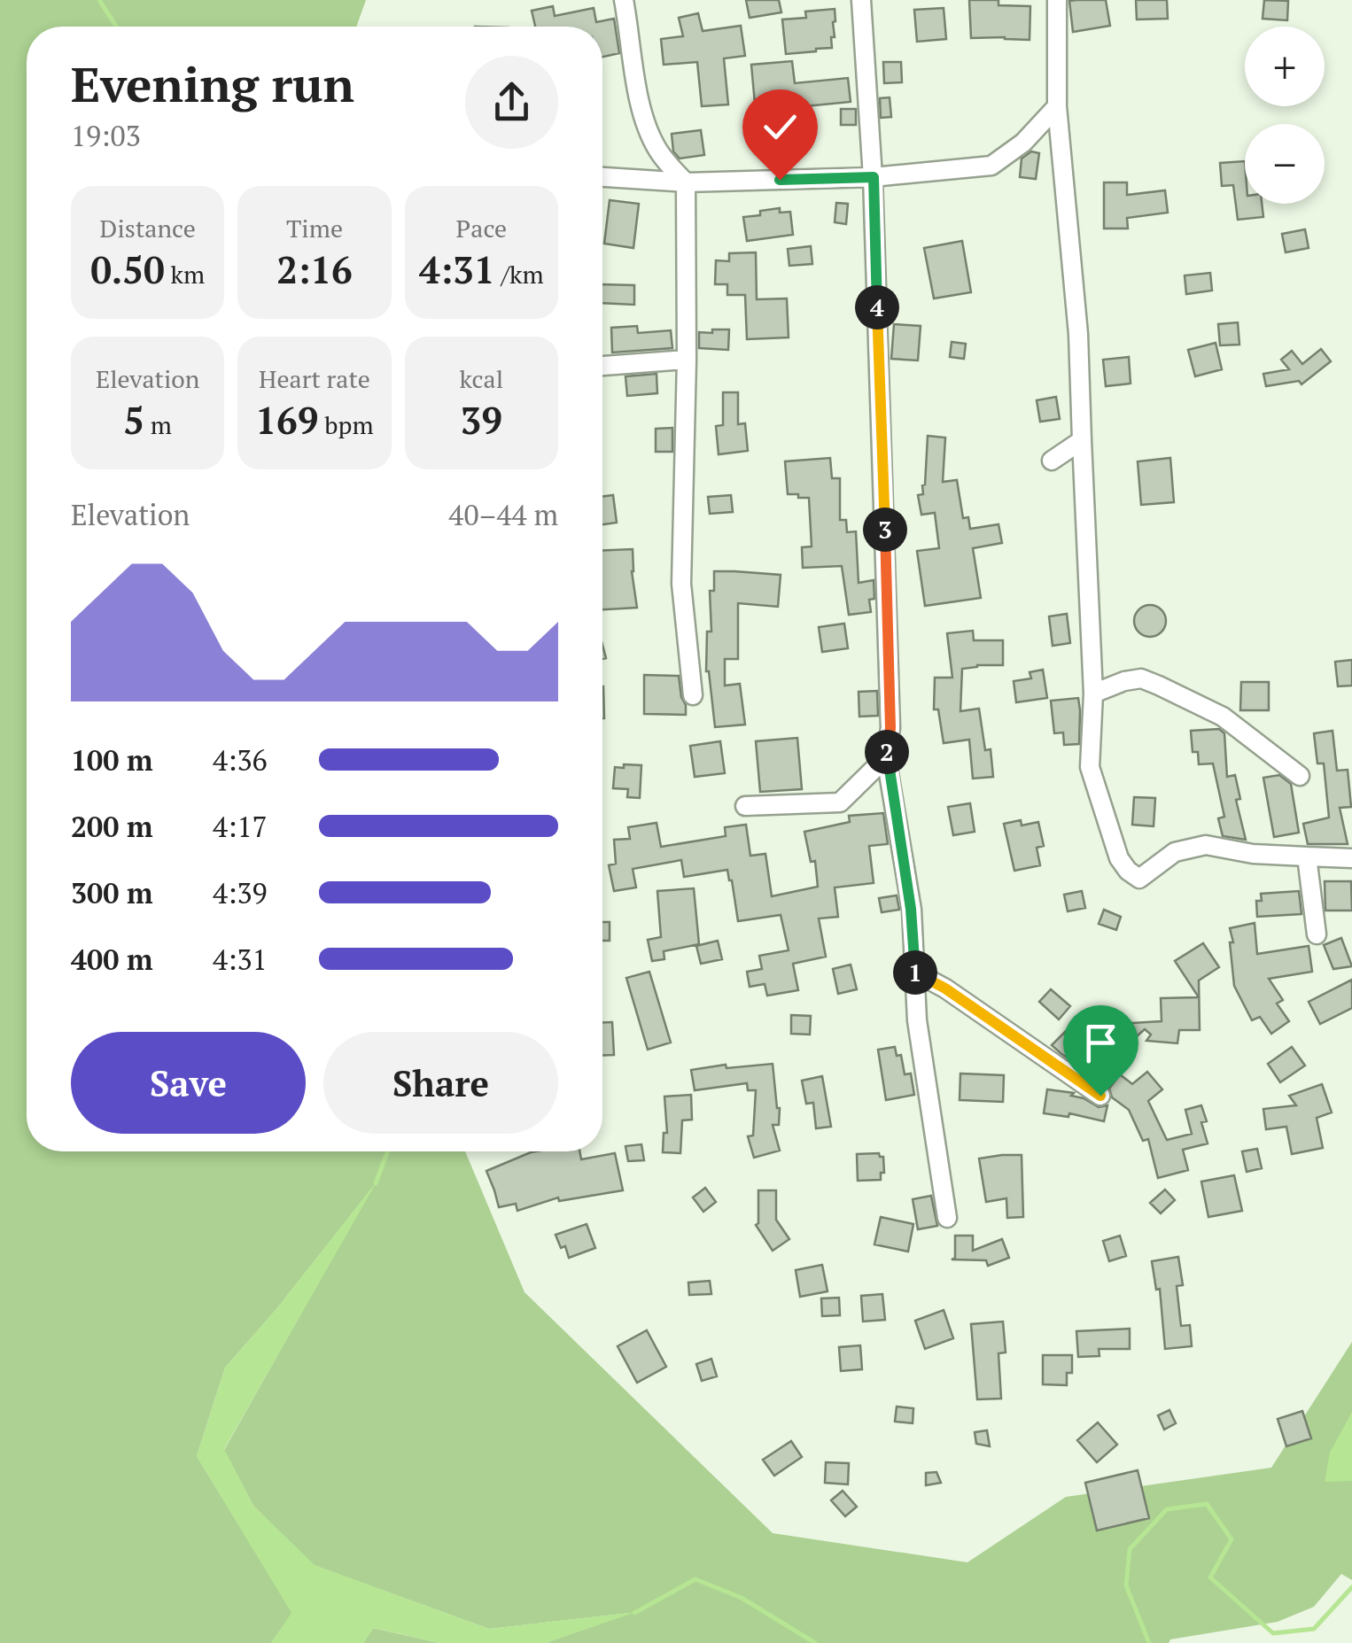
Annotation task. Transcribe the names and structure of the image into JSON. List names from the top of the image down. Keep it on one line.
{"page":{"map_buttons":["+","−"],"heading":["Evening run","19:03"],"stats":[["Distance","0.50 km"],["Time","2:16"],["Pace","4:31 /km"],["Elevation","5 m"],["Heart rate","169 bpm"],["kcal","39"]],"pins":["4","3","2","1"],"chart":["Elevation","40–44 m"],"list":[{"name":"100 m","note":"4:36"},{"name":"200 m","note":"4:17"},{"name":"300 m","note":"4:39"},{"name":"400 m","note":"4:31"}],"buttons":["Save","Share"]}}
